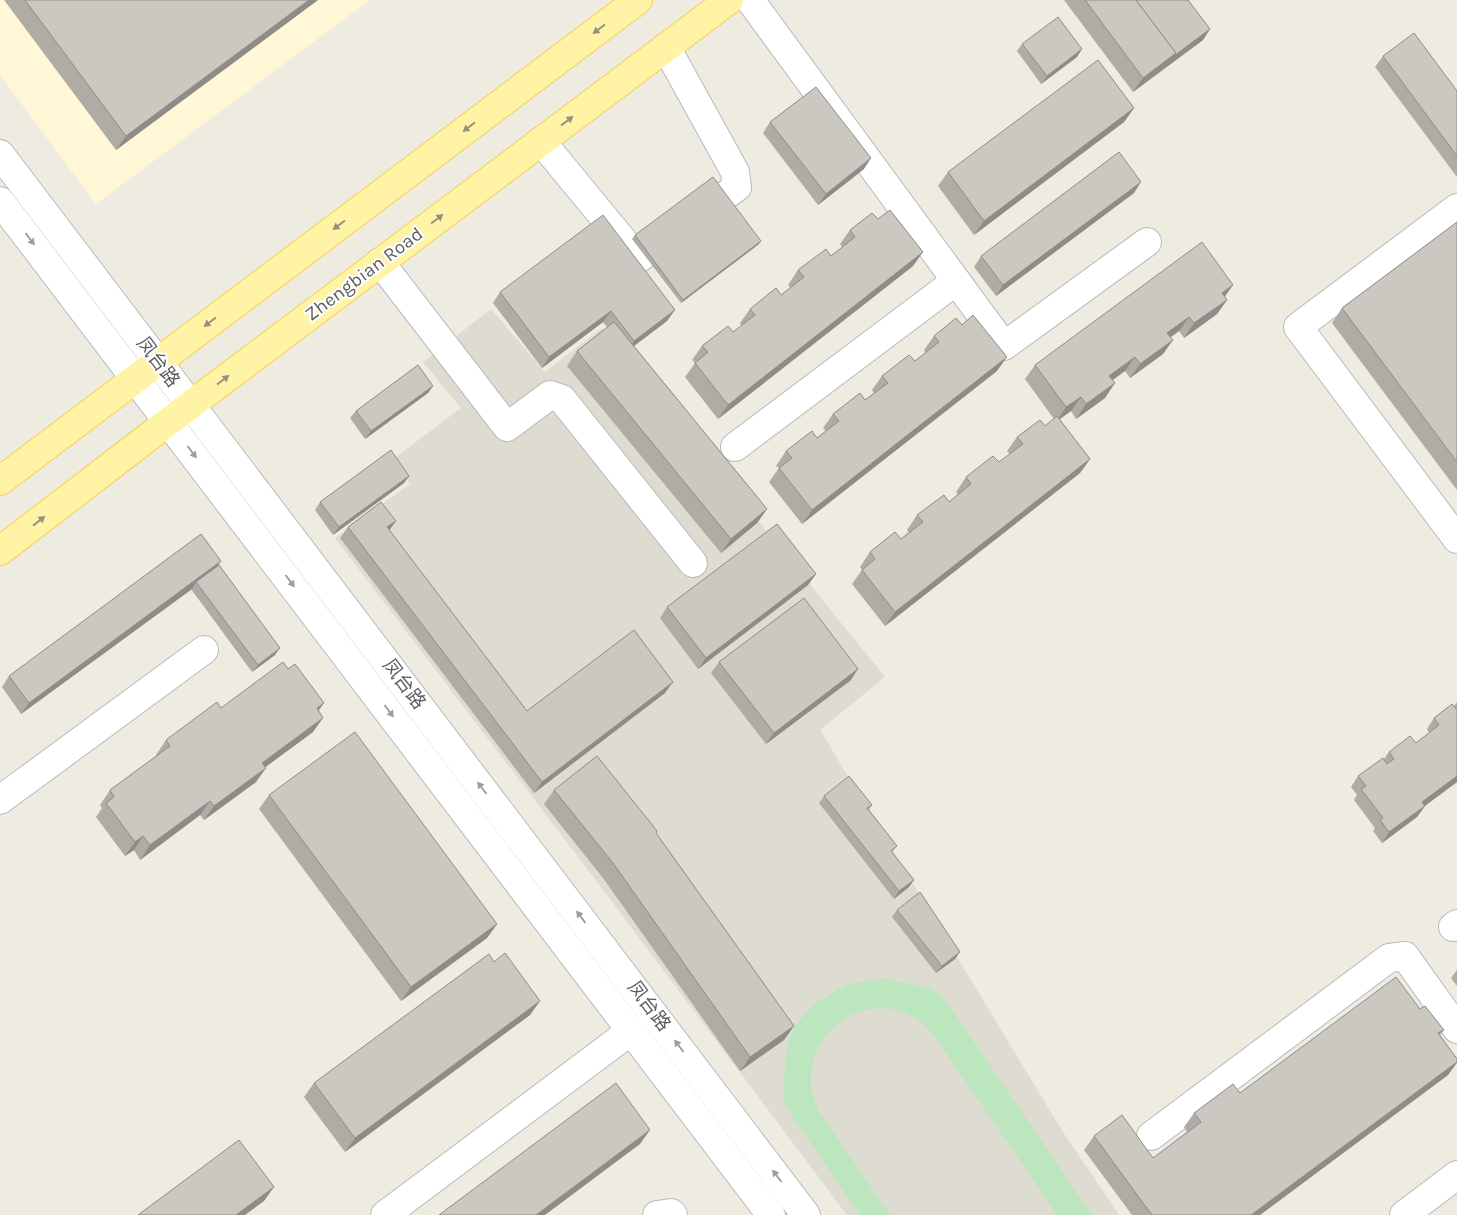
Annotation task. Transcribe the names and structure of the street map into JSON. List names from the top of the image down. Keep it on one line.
{"streets":{"main road":["Zhengbian Road"],"street":["凤台路"]},"crossings":[["Zhengbian Road","凤台路"]]}
